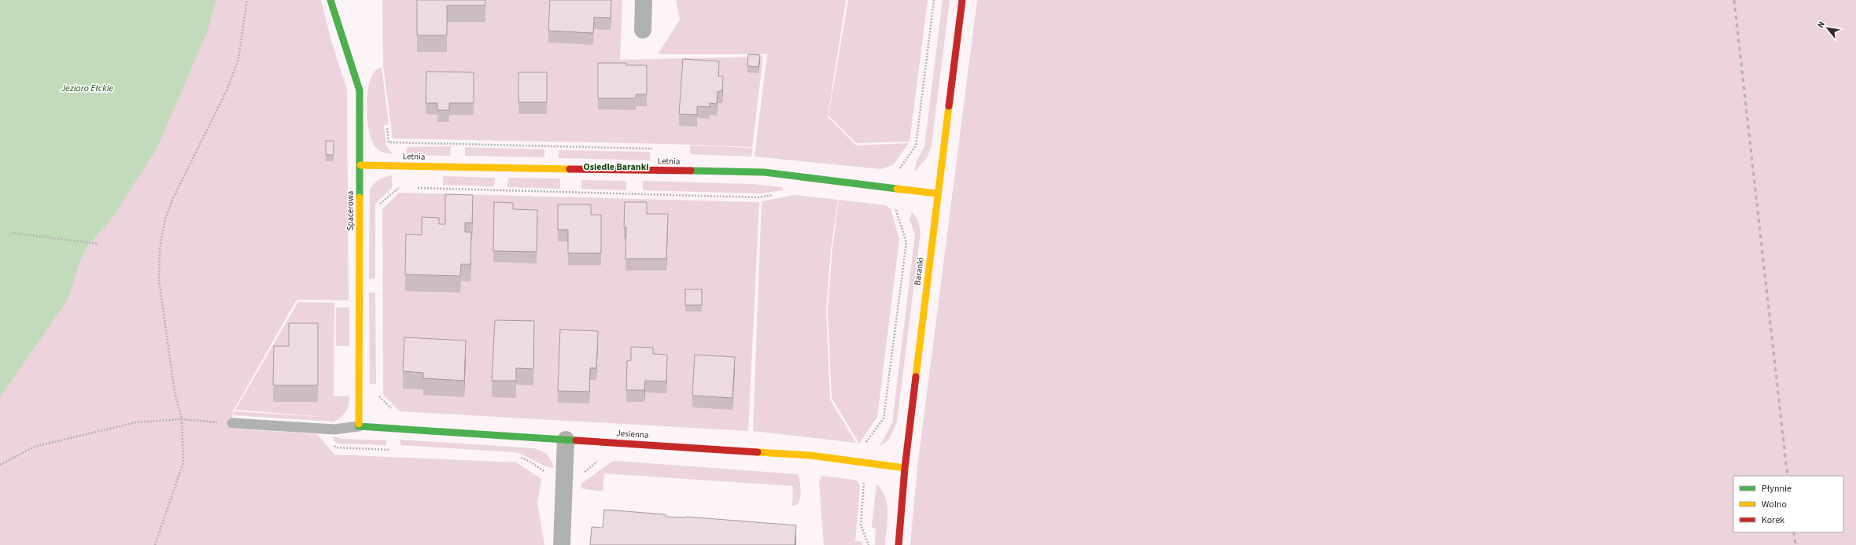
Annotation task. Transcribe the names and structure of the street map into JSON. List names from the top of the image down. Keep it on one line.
{"streets":{"street":["Letnia","Spacerowa","Baranki","Jesienna"]},"crossings":[["Letnia","Spacerowa"],["Letnia","Baranki"],["Spacerowa","Jesienna"],["Baranki","Jesienna"]],"districts":["Osiedle Baranki"],"water":["Jezioro Ełckie"],"legend":["Płynnie","Wolno","Korek"],"north":"top left"}
